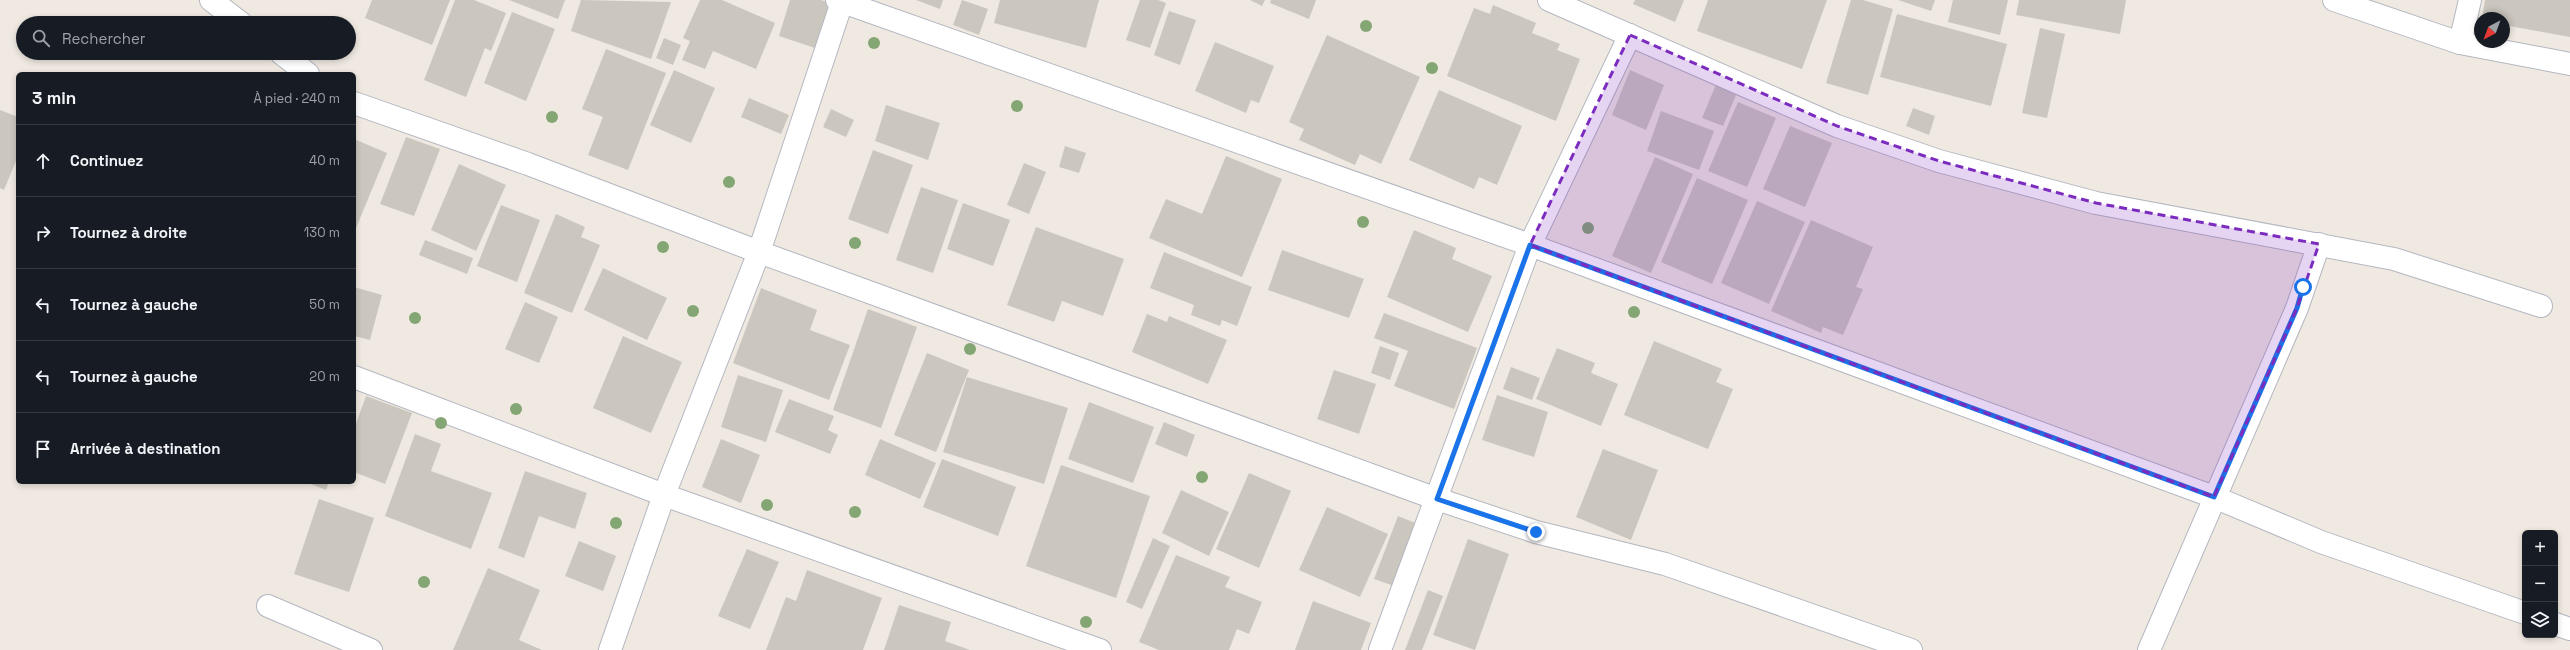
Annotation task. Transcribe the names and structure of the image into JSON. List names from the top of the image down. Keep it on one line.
{"north":"bottom left","page":{"search":"Rechercher","heading":["3 min","À pied · 240 m"],"list":[["Continuez","40 m"],["Tournez à droite","130 m"],["Tournez à gauche","50 m"],["Tournez à gauche","20 m"],"Arrivée à destination"],"map_buttons":["+","−"]}}
